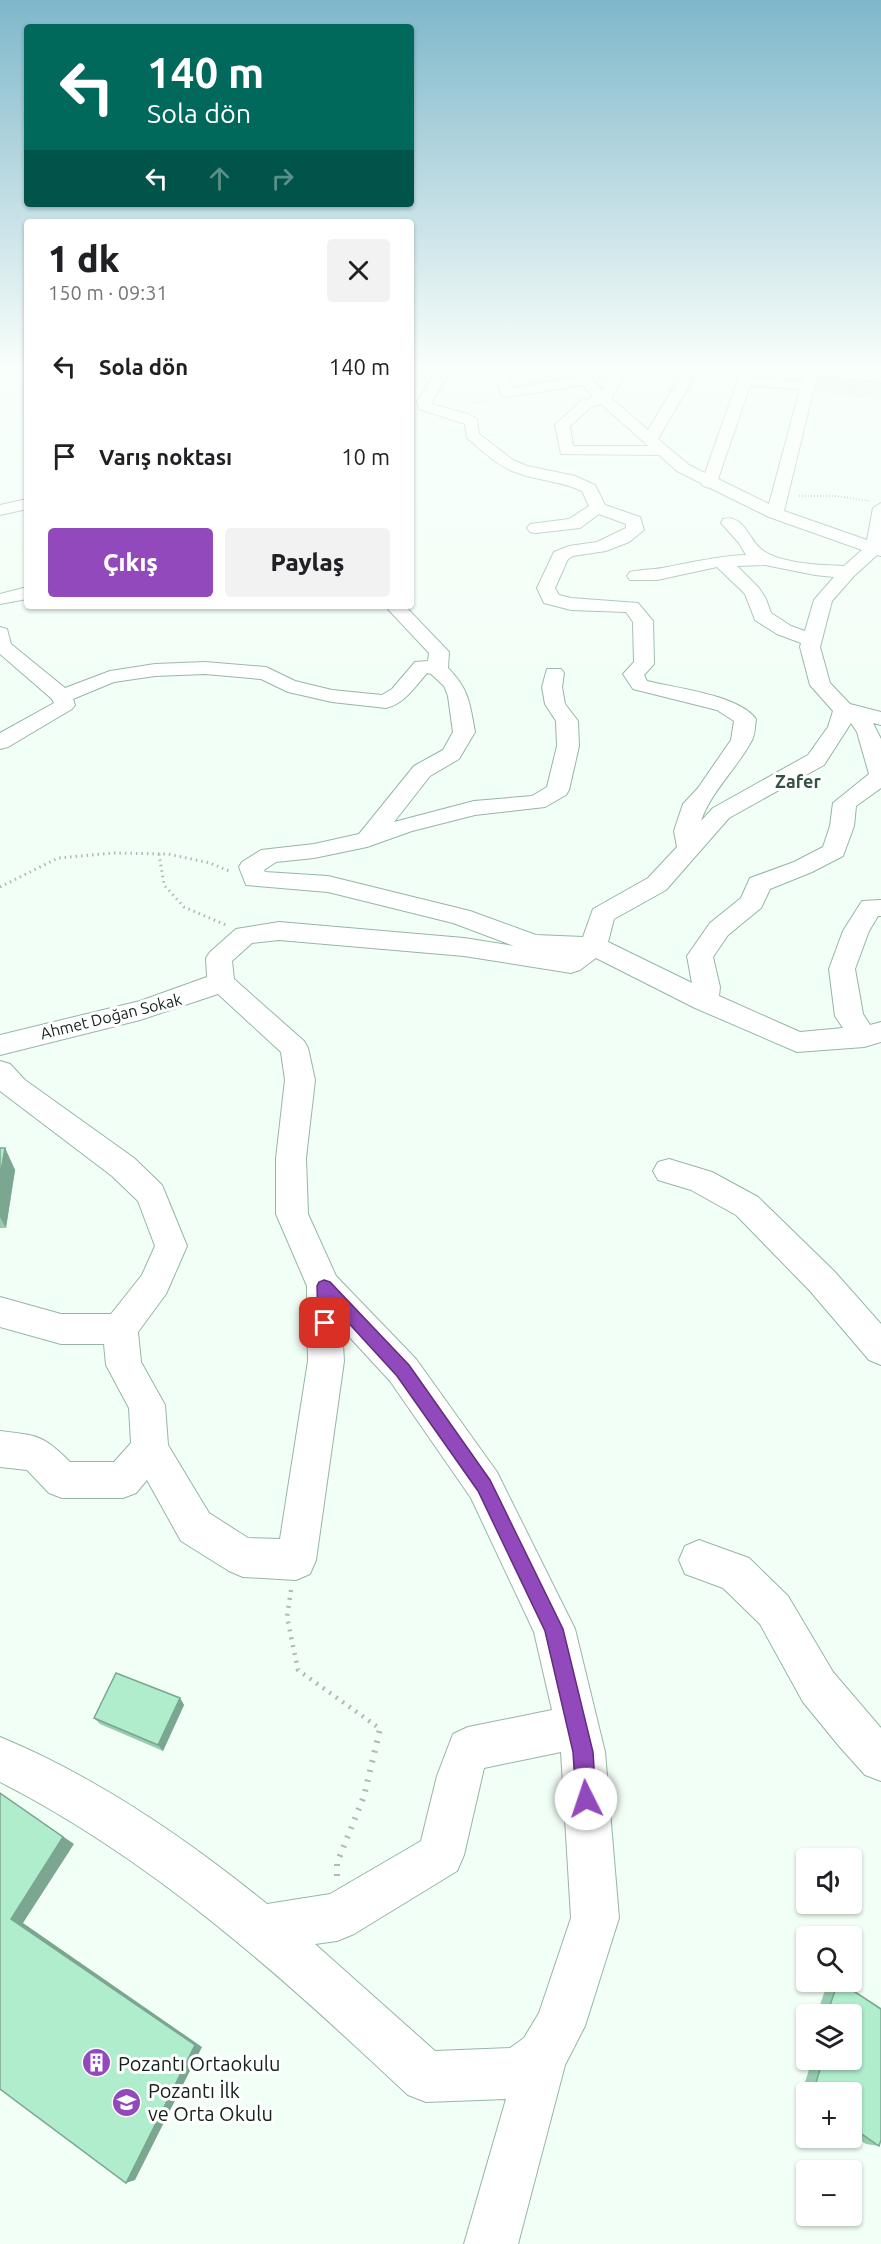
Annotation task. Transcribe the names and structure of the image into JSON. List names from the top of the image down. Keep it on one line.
{"streets":{"street":["Ahmet Doğan Sokak"]},"districts":["Zafer"],"places":{"building":["Pozantı Ortaokulu"],"school or university":["Pozantı İlk ve Orta Okulu"]},"page":{"turn":["140 m","Sola dön"],"heading":["1 dk","150 m · 09:31"],"list":[{"name":"Sola dön","value":"140 m"},{"name":"Varış noktası","value":"10 m"}],"buttons":["Çıkış","Paylaş"],"map_buttons":["+","−"]}}
